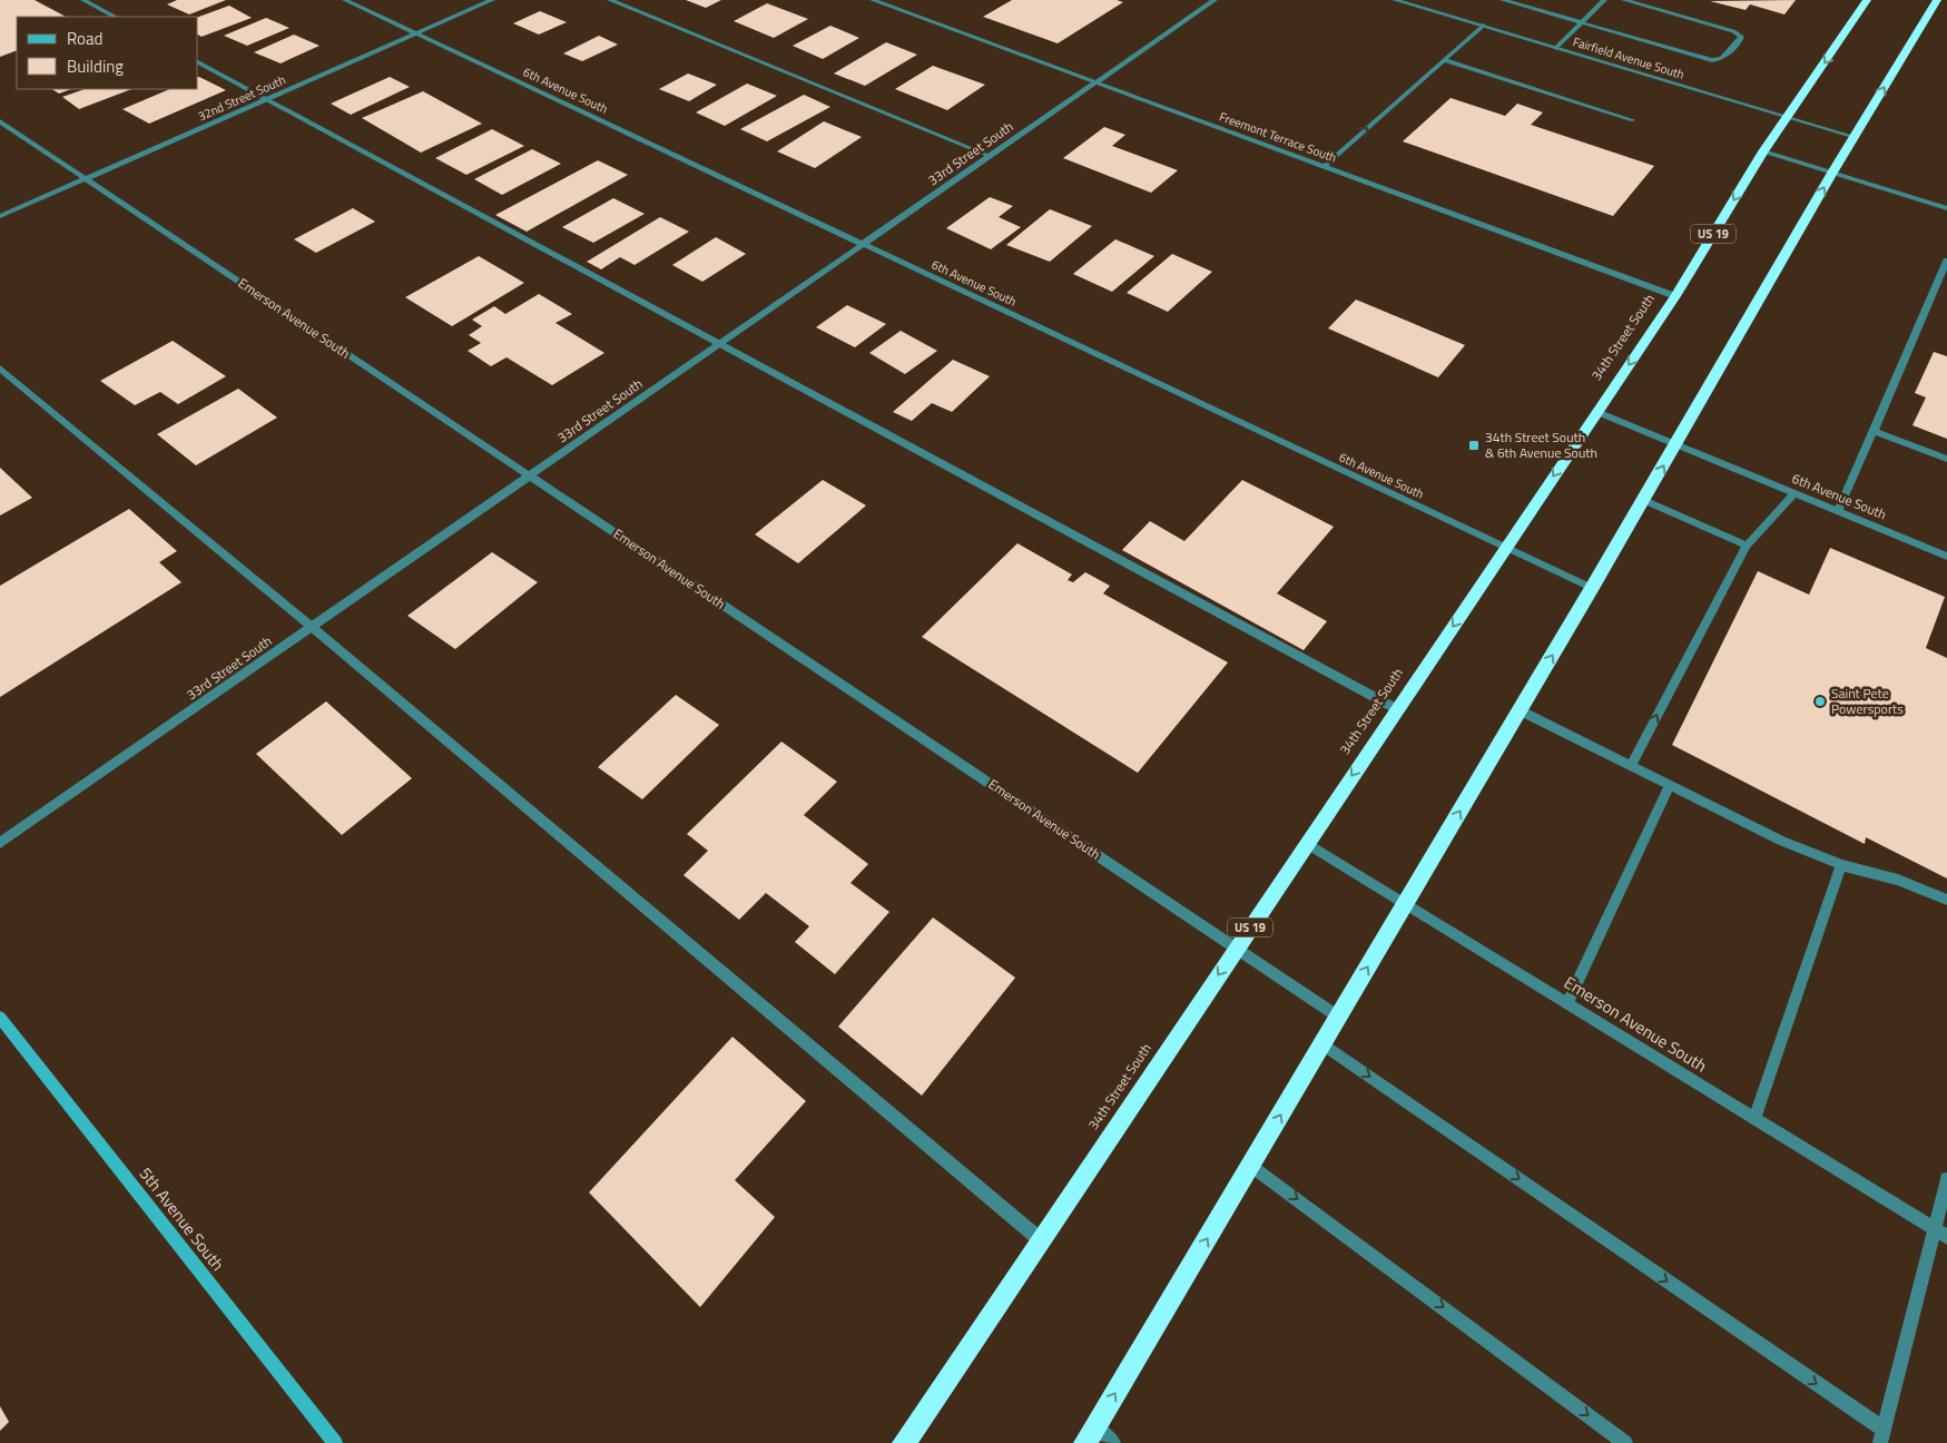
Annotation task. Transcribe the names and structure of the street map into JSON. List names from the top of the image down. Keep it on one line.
{"streets":{"highway":["US 19","34th Street South"],"street":["Fairfield Avenue South","6th Avenue South","32nd Street South","Freemont Terrace South","33rd Street South","Emerson Avenue South","5th Avenue South"]},"crossings":[["Fairfield Avenue South","34th Street South"],["6th Avenue South","32nd Street South"],["6th Avenue South","33rd Street South"],["6th Avenue South","34th Street South"],["32nd Street South","Emerson Avenue South"],["Freemont Terrace South","33rd Street South"],["Freemont Terrace South","34th Street South"],["33rd Street South","Emerson Avenue South"],["Emerson Avenue South","34th Street South"]],"places":{"transit":["34th Street South & 6th Avenue South"],"other":["Saint Pete Powersports"]},"legend":["Road","Building"]}
